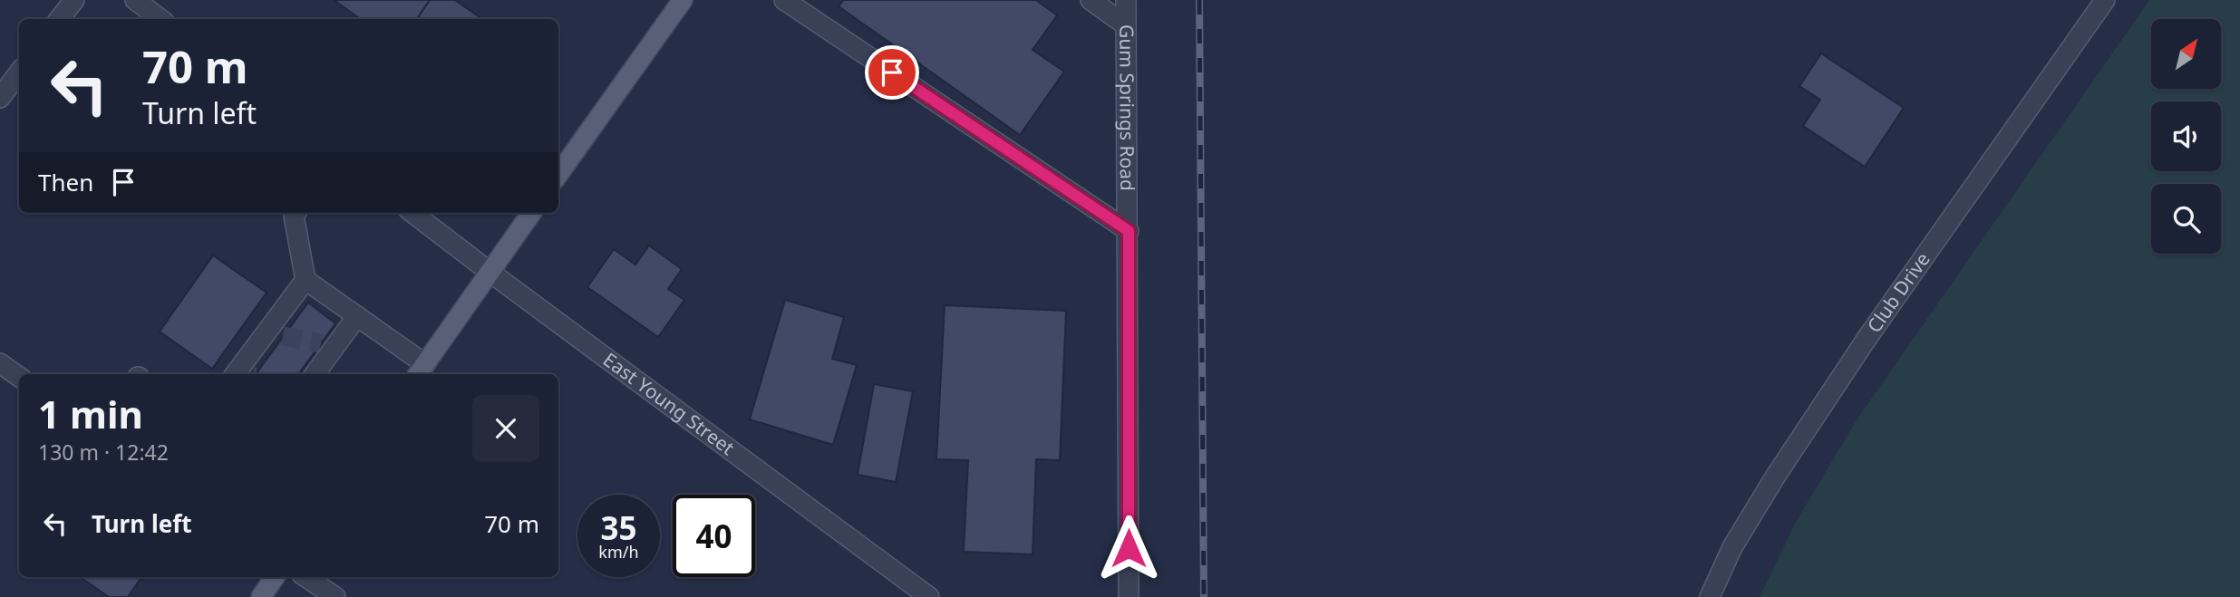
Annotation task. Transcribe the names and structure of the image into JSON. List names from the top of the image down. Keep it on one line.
{"streets":{"street":["Gum Springs Road","Club Drive","East Young Street"]},"north":"top right","page":{"turn":["70 m","Turn left"],"then":"Then","heading":["1 min","130 m · 12:42"],"list":[{"name":"Turn left","value":"70 m"}],"speed":"35 km/h","limit":"40"}}
